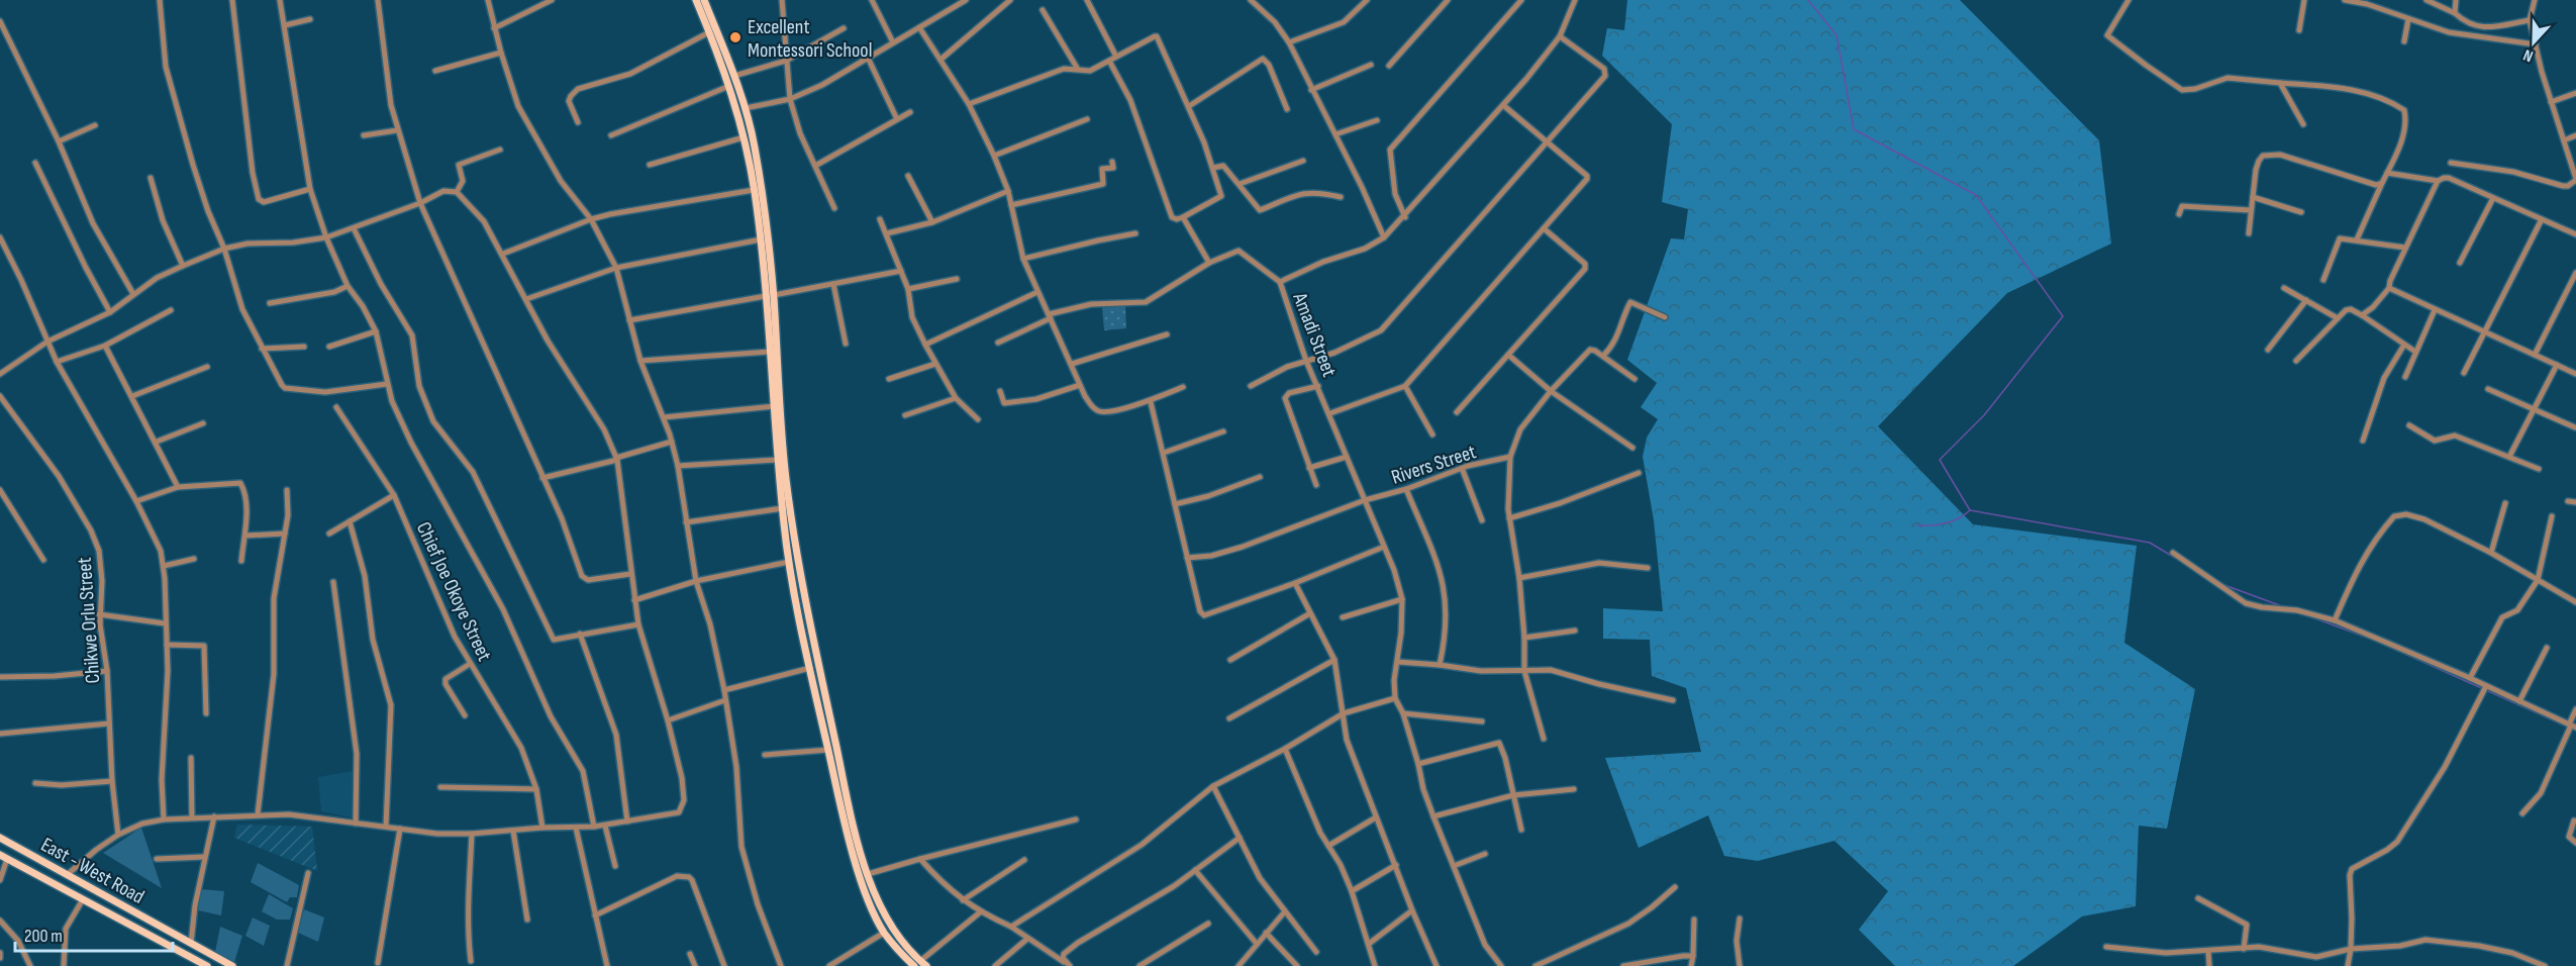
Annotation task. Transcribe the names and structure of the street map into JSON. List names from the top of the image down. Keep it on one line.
{"streets":{"main road":["East - West Road"],"street":["Amadi Street","Rivers Street","Chief Joe Okoye Street","Chikwe Orlu Street"]},"crossings":[["Amadi Street","Rivers Street"]],"places":["Excellent Montessori School"],"scale_bar":"200 m","north":"bottom"}
